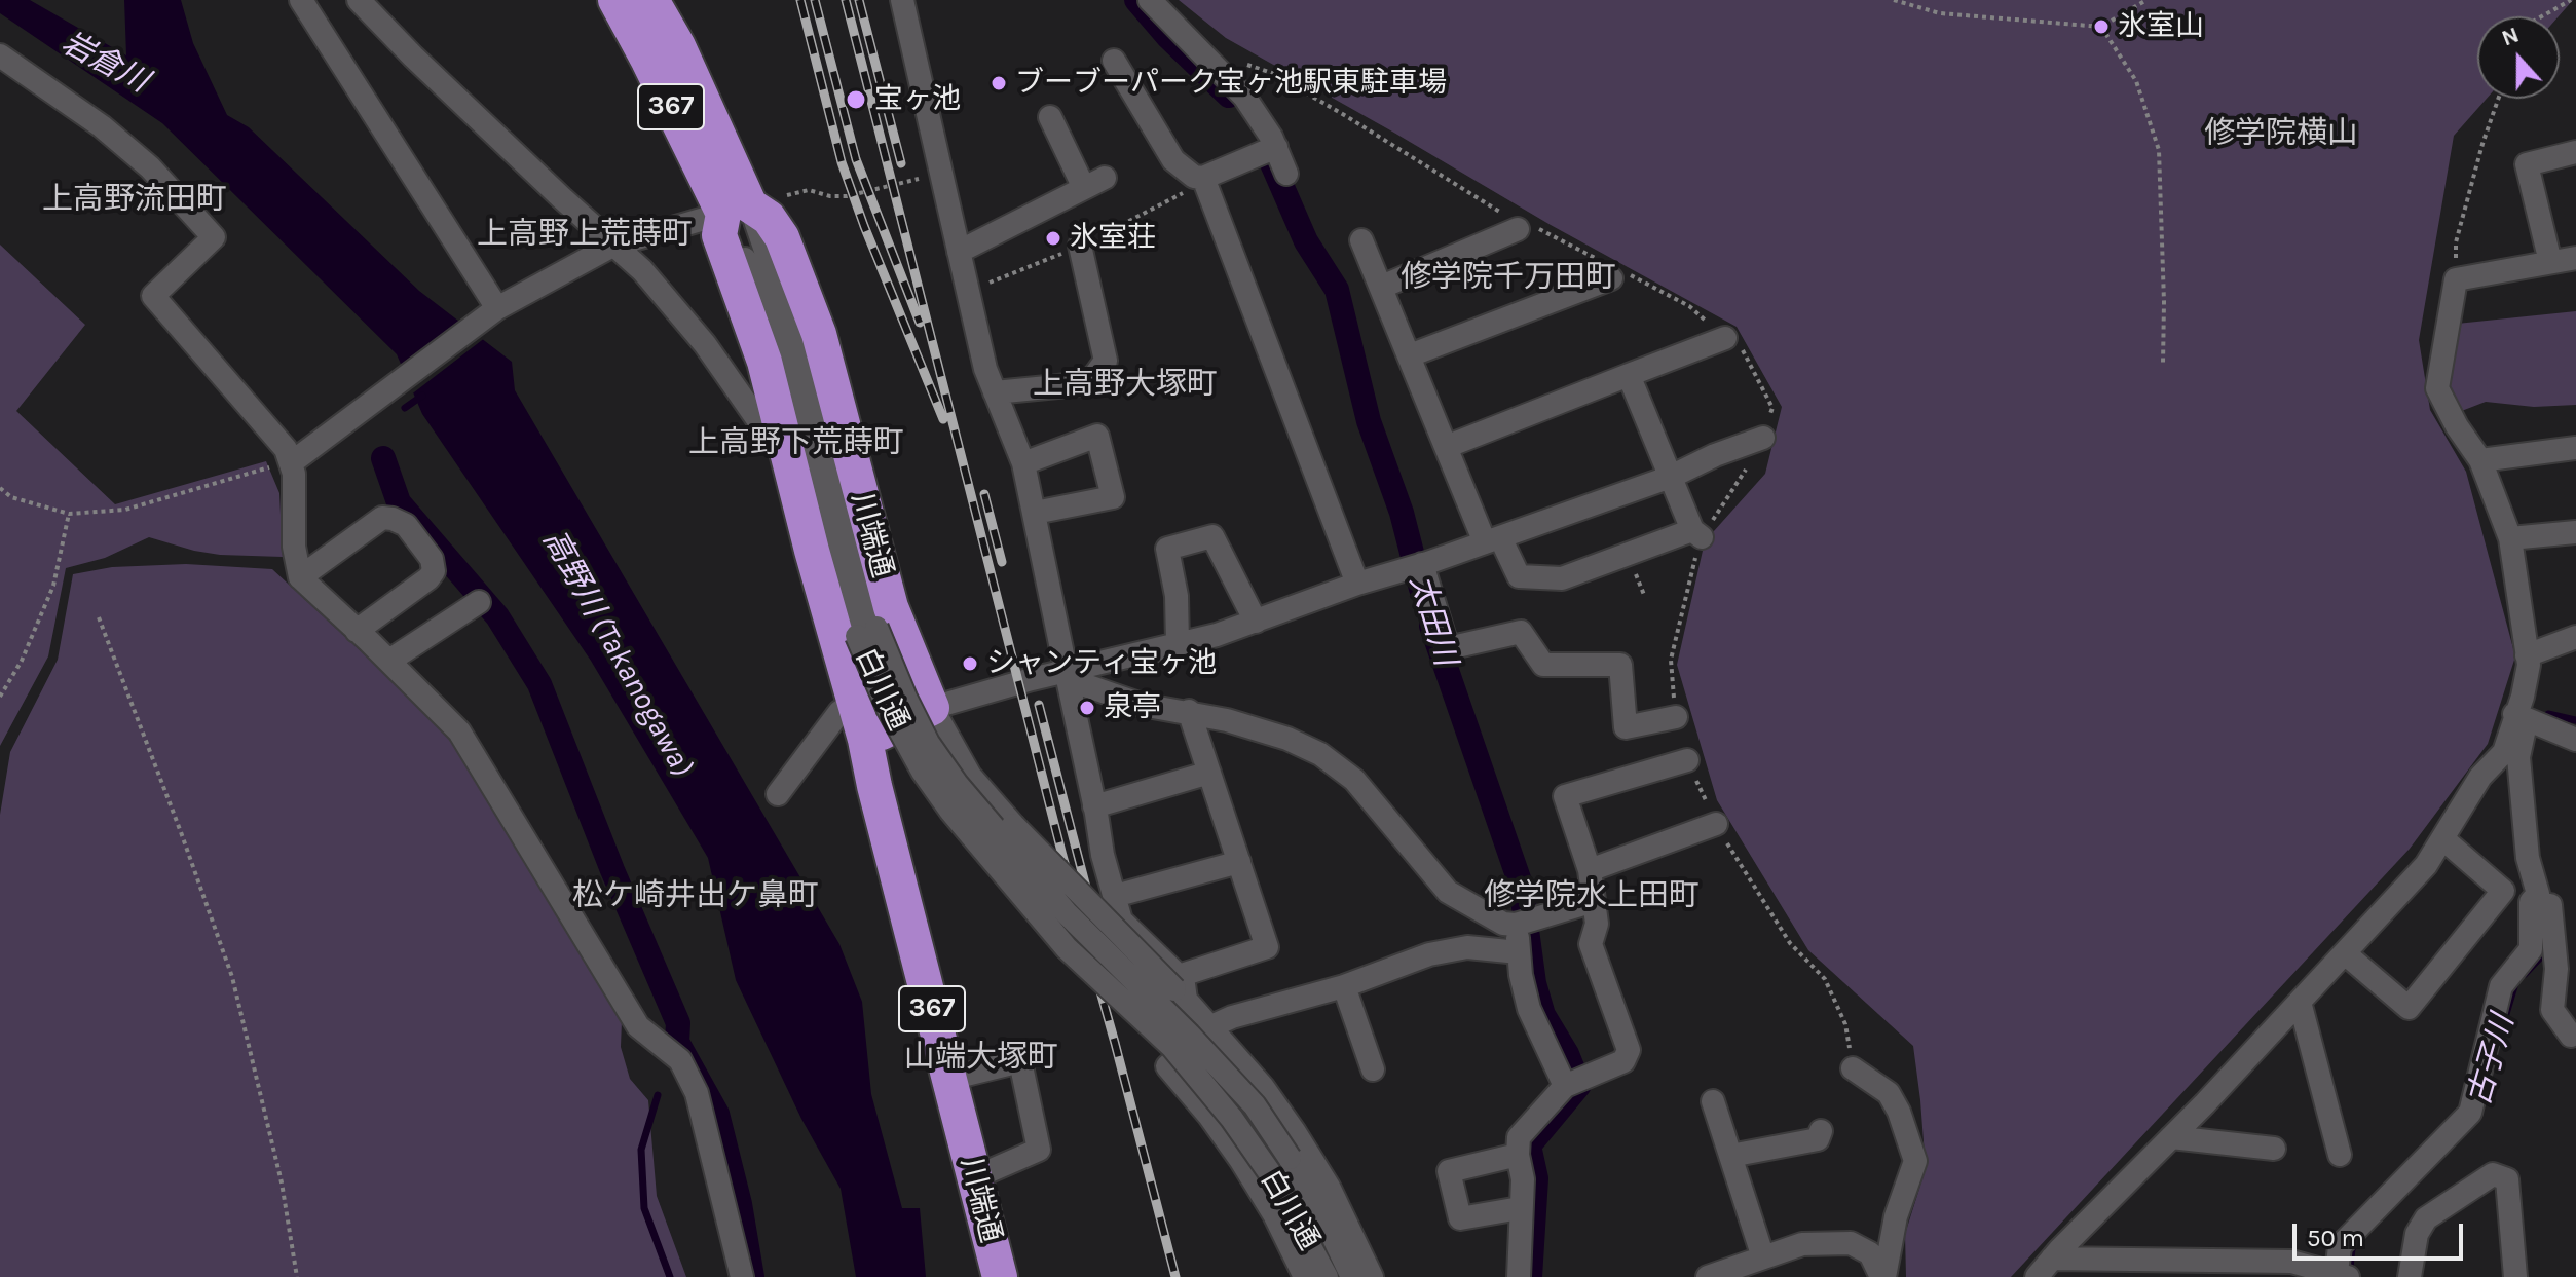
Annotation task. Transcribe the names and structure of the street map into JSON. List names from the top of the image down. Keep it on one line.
{"streets":{"highway":["367","川端通","白川通"]},"crossings":[["川端通","白川通"]],"districts":["修学院横山","上高野流田町","上高野上荒蒔町","修学院千万田町","上高野大塚町","上高野下荒蒔町","松ケ崎井出ケ鼻町","修学院水上田町","山端大塚町"],"water":["岩倉川","太田川","高野川 (Takanogawa)","古子川"],"places":["氷室山","ブーブーパーク宝ヶ池駅東駐車場","宝ヶ池","氷室荘","シャンティ宝ヶ池","泉亭"],"scale_bar":"50 m","north":"top"}
